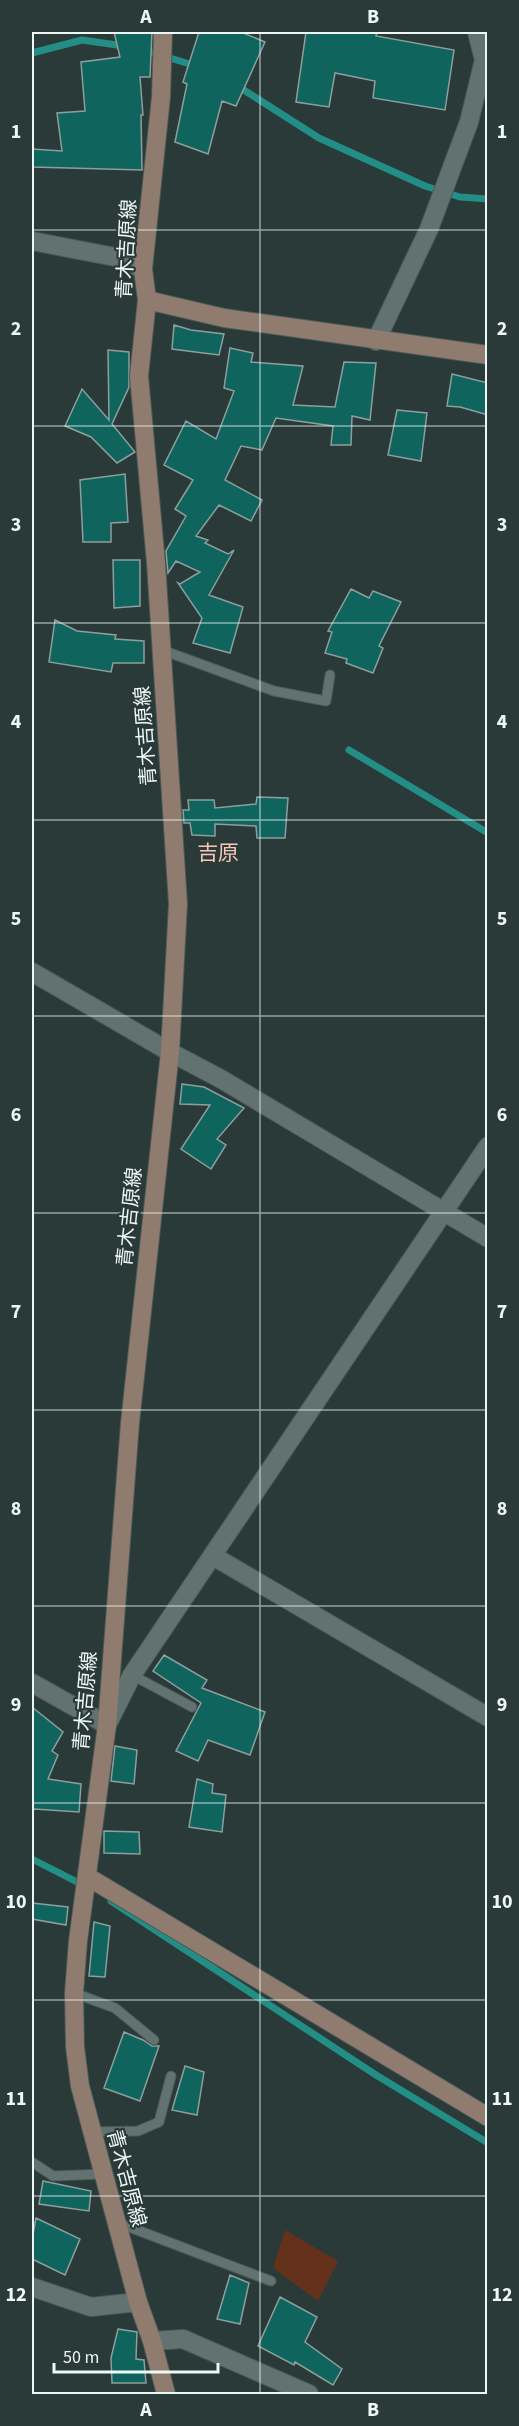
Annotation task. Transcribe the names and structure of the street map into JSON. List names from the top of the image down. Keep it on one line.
{"streets":{"main road":["青木吉原線"]},"districts":["吉原"],"scale_bar":"50 m","grid":{"columns":["A","B"],"rows":["1","2","3","4","5","6","7","8","9","10","11","12"]}}
